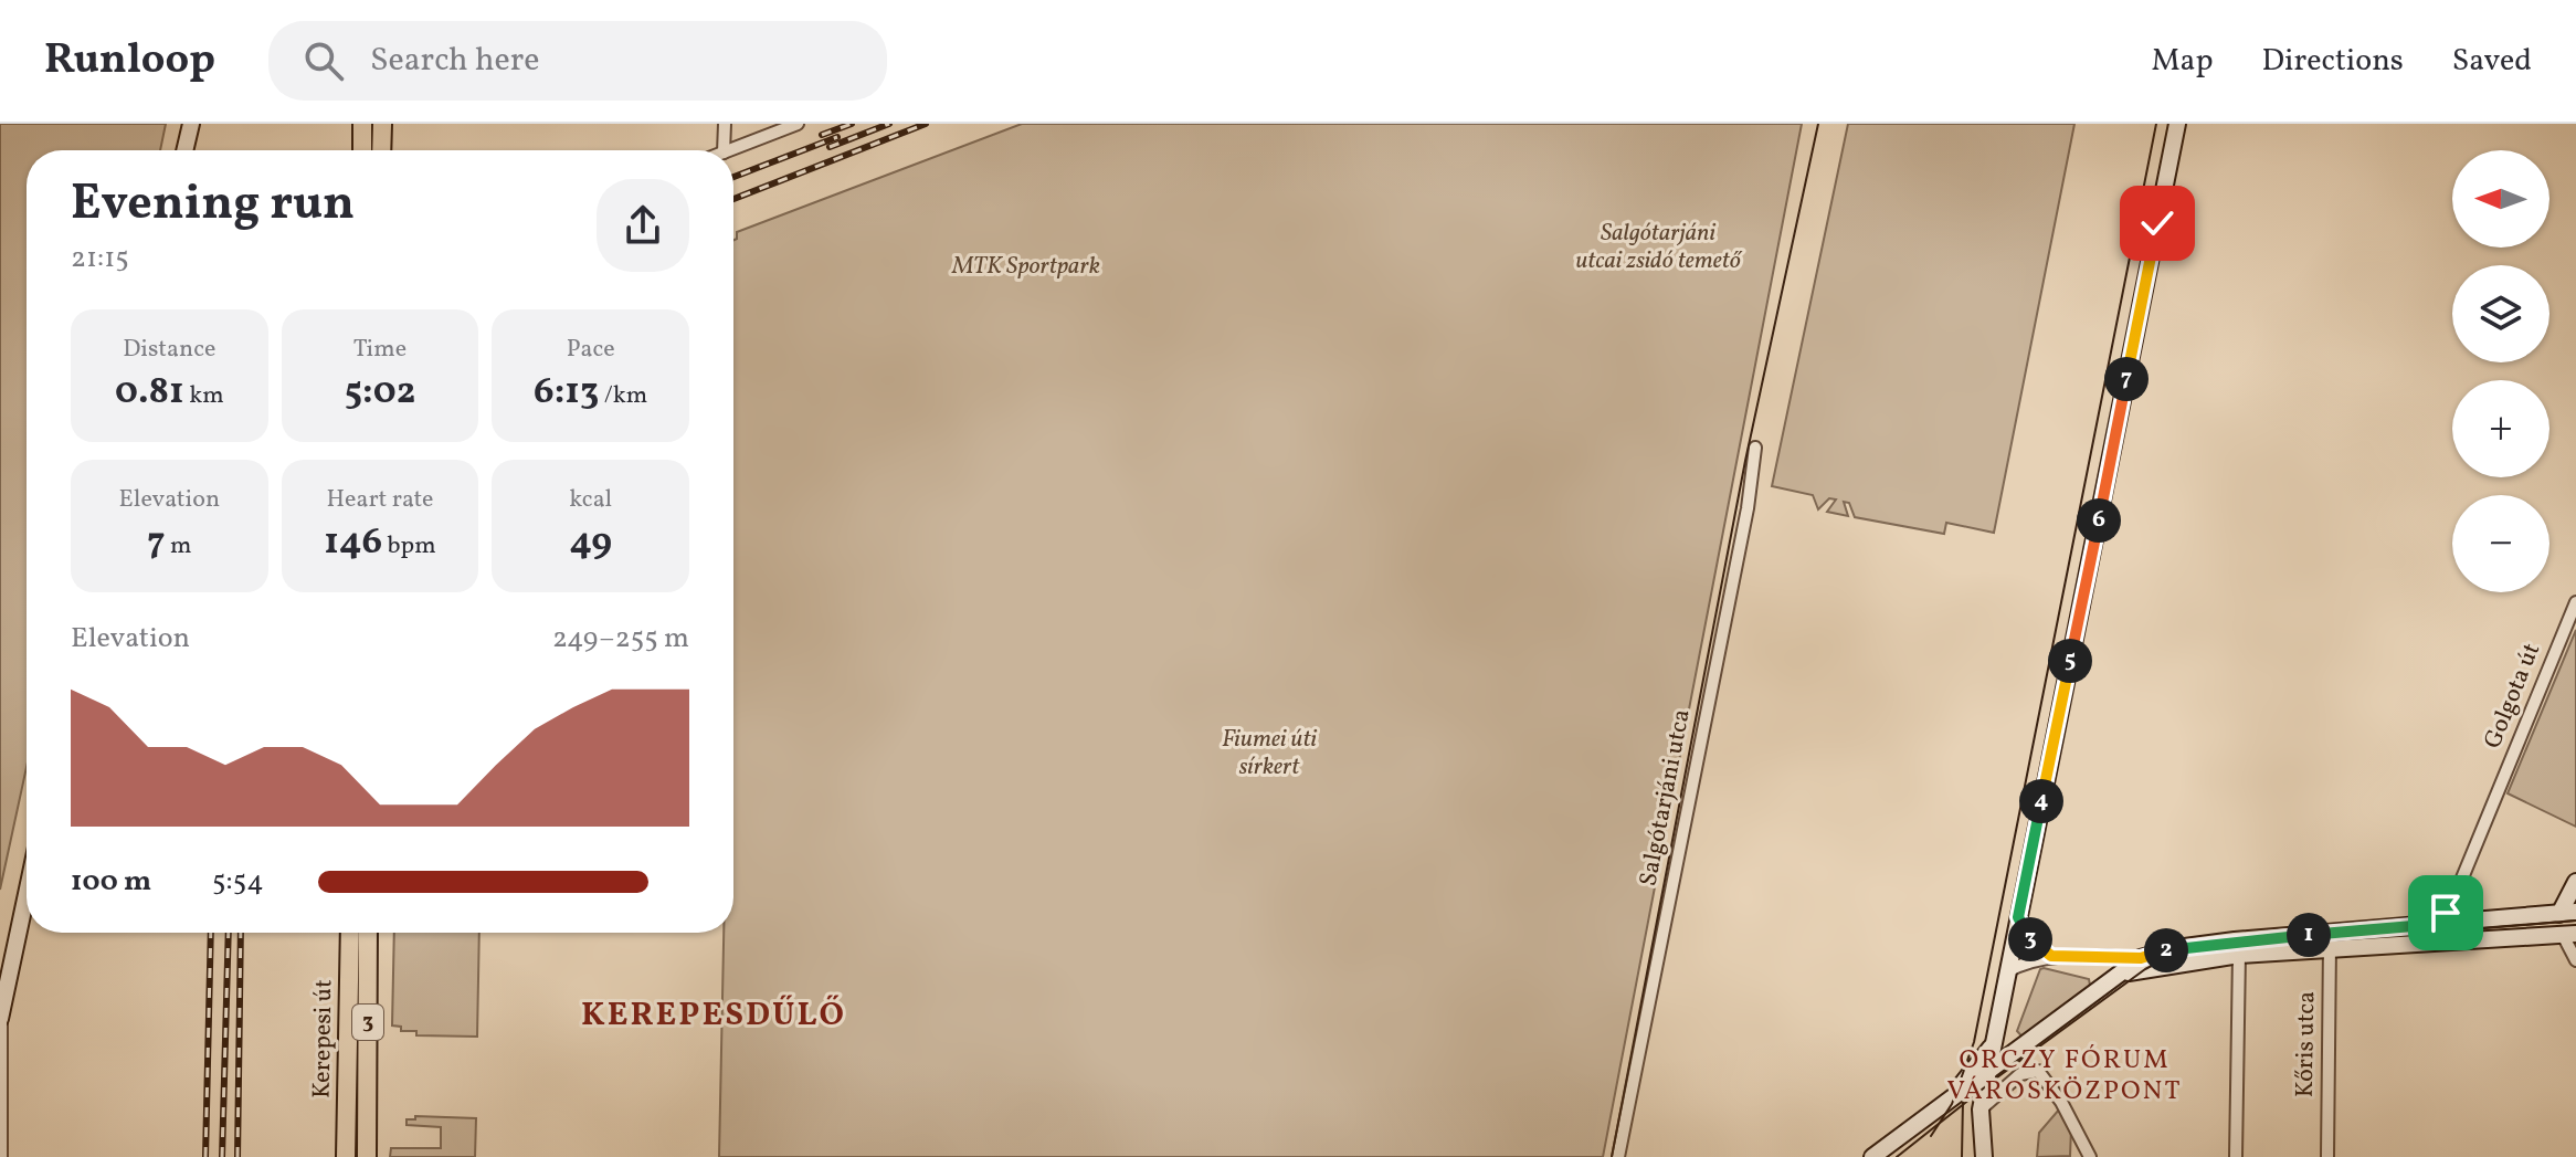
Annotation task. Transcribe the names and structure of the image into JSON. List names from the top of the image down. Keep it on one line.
{"streets":{"main road":["3","Kerepesi út"],"street":["Golgota út","Salgótarjáni utca","Kőris utca"]},"districts":["KEREPESDŰLŐ","ORCZY FÓRUM VÁROSKÖZPONT"],"parks":["Salgótarjáni utcai zsidó temető","MTK Sportpark","Fiumei úti sírkert"],"north":"left","page":{"header":"Runloop","search":"Search here","nav":["Map","Directions","Saved"],"map_buttons":["+","−"],"heading":["Evening run","21:15"],"stats":[["Distance","0.81 km"],["Time","5:02"],["Pace","6:13 /km"],["Elevation","7 m"],["Heart rate","146 bpm"],["kcal","49"]],"pins":["7","6","5","4","1","3","2"],"chart":["Elevation","249–255 m"],"list":[{"name":"100 m","note":"5:54"}]}}
